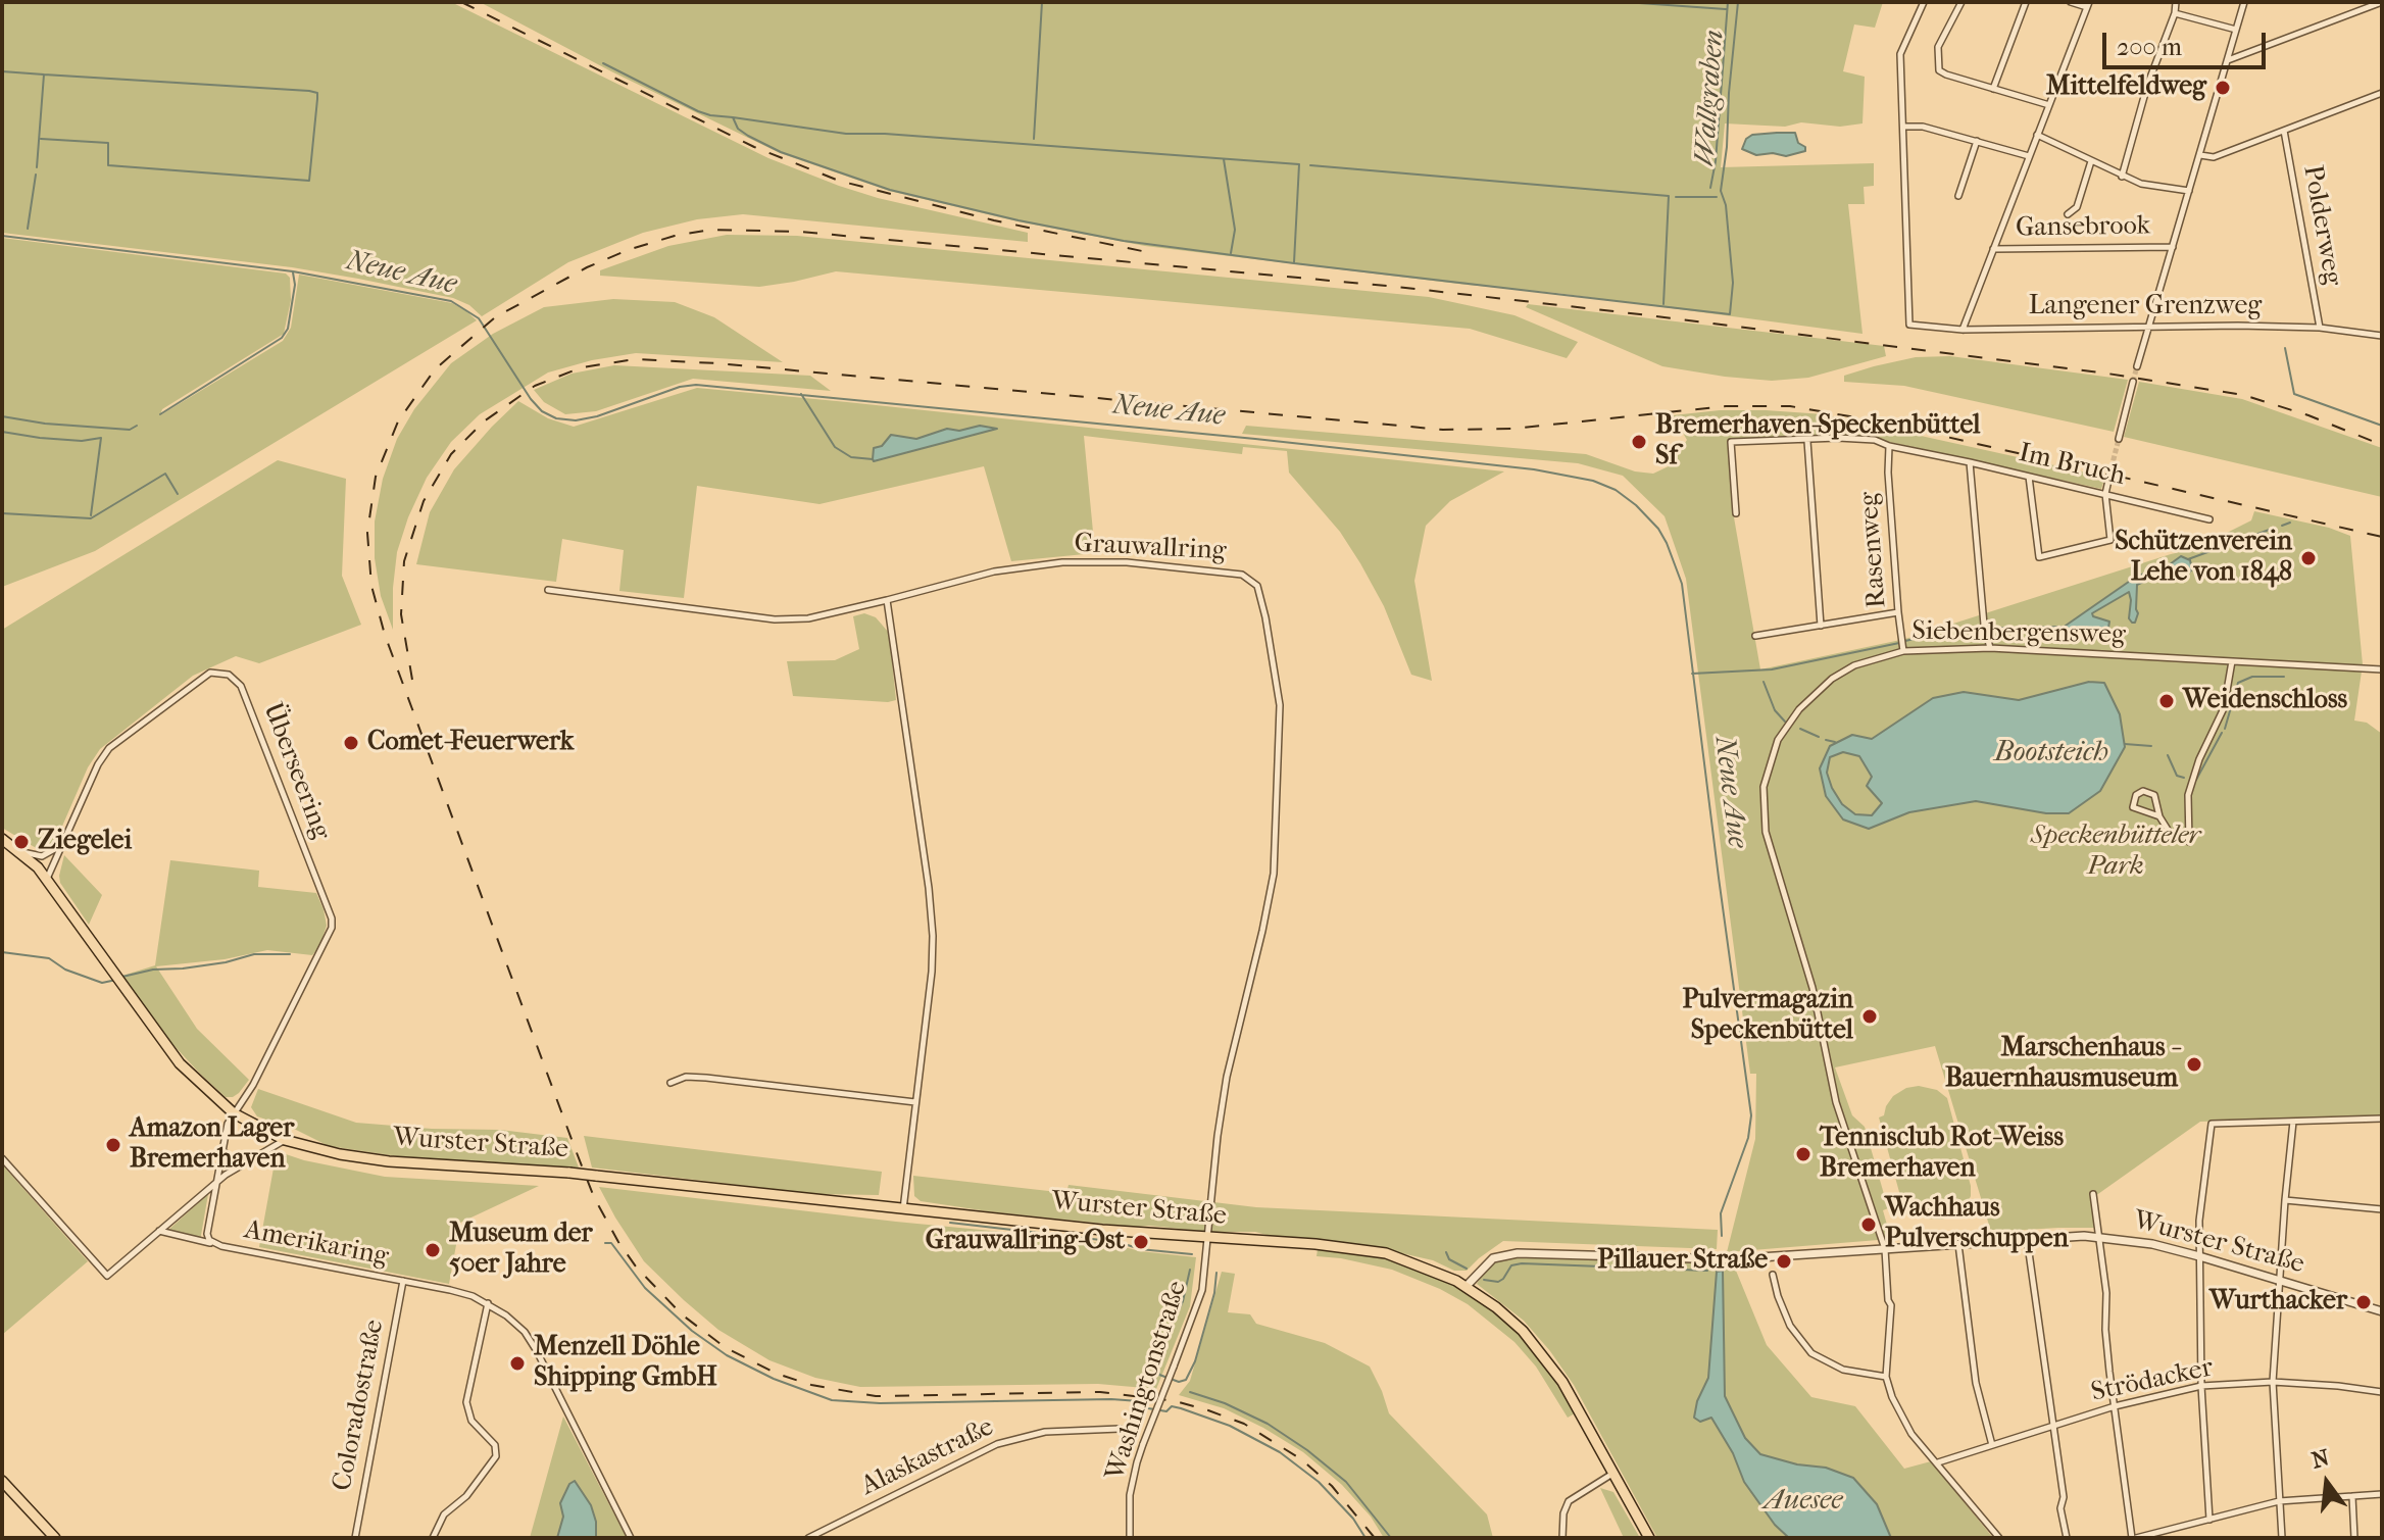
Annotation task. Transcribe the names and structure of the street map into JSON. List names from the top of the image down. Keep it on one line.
{"streets":{"main road":["Wurster Straße"],"street":["Polderweg","Gansebrook","Langener Grenzweg","Im Bruch","Grauwallring","Rasenweg","Siebenbergensweg","Überseering","Amerikaring","Washingtonstraße","Strödacker","Coloradostraße","Alaskastraße"]},"crossings":[["Polderweg","Langener Grenzweg"],["Im Bruch","Rasenweg"],["Grauwallring","Wurster Straße"],["Grauwallring","Washingtonstraße"],["Rasenweg","Siebenbergensweg"],["Siebenbergensweg","Wurster Straße"],["Überseering","Wurster Straße"],["Überseering","Amerikaring"],["Wurster Straße","Amerikaring"],["Wurster Straße","Washingtonstraße"],["Amerikaring","Coloradostraße"]],"water":["Wallgraben","Neue Aue","Bootsteich","Auesee"],"parks":["Speckenbütteler Park"],"places":["Mittelfeldweg","Bremerhaven-Speckenbüttel Sf","Schützenverein Lehe von 1848","Weidenschloss","Comet-Feuerwerk","Ziegelei","Pulvermagazin Speckenbüttel","Marschenhaus - Bauernhausmuseum","Amazon Lager Bremerhaven","Tennisclub Rot-Weiss Bremerhaven","Wachhaus Pulverschuppen","Grauwallring-Ost","Museum der 50er Jahre","Pillauer Straße","Wurthacker","Menzell Döhle Shipping GmbH"],"scale_bar":"200 m","north":"top"}
